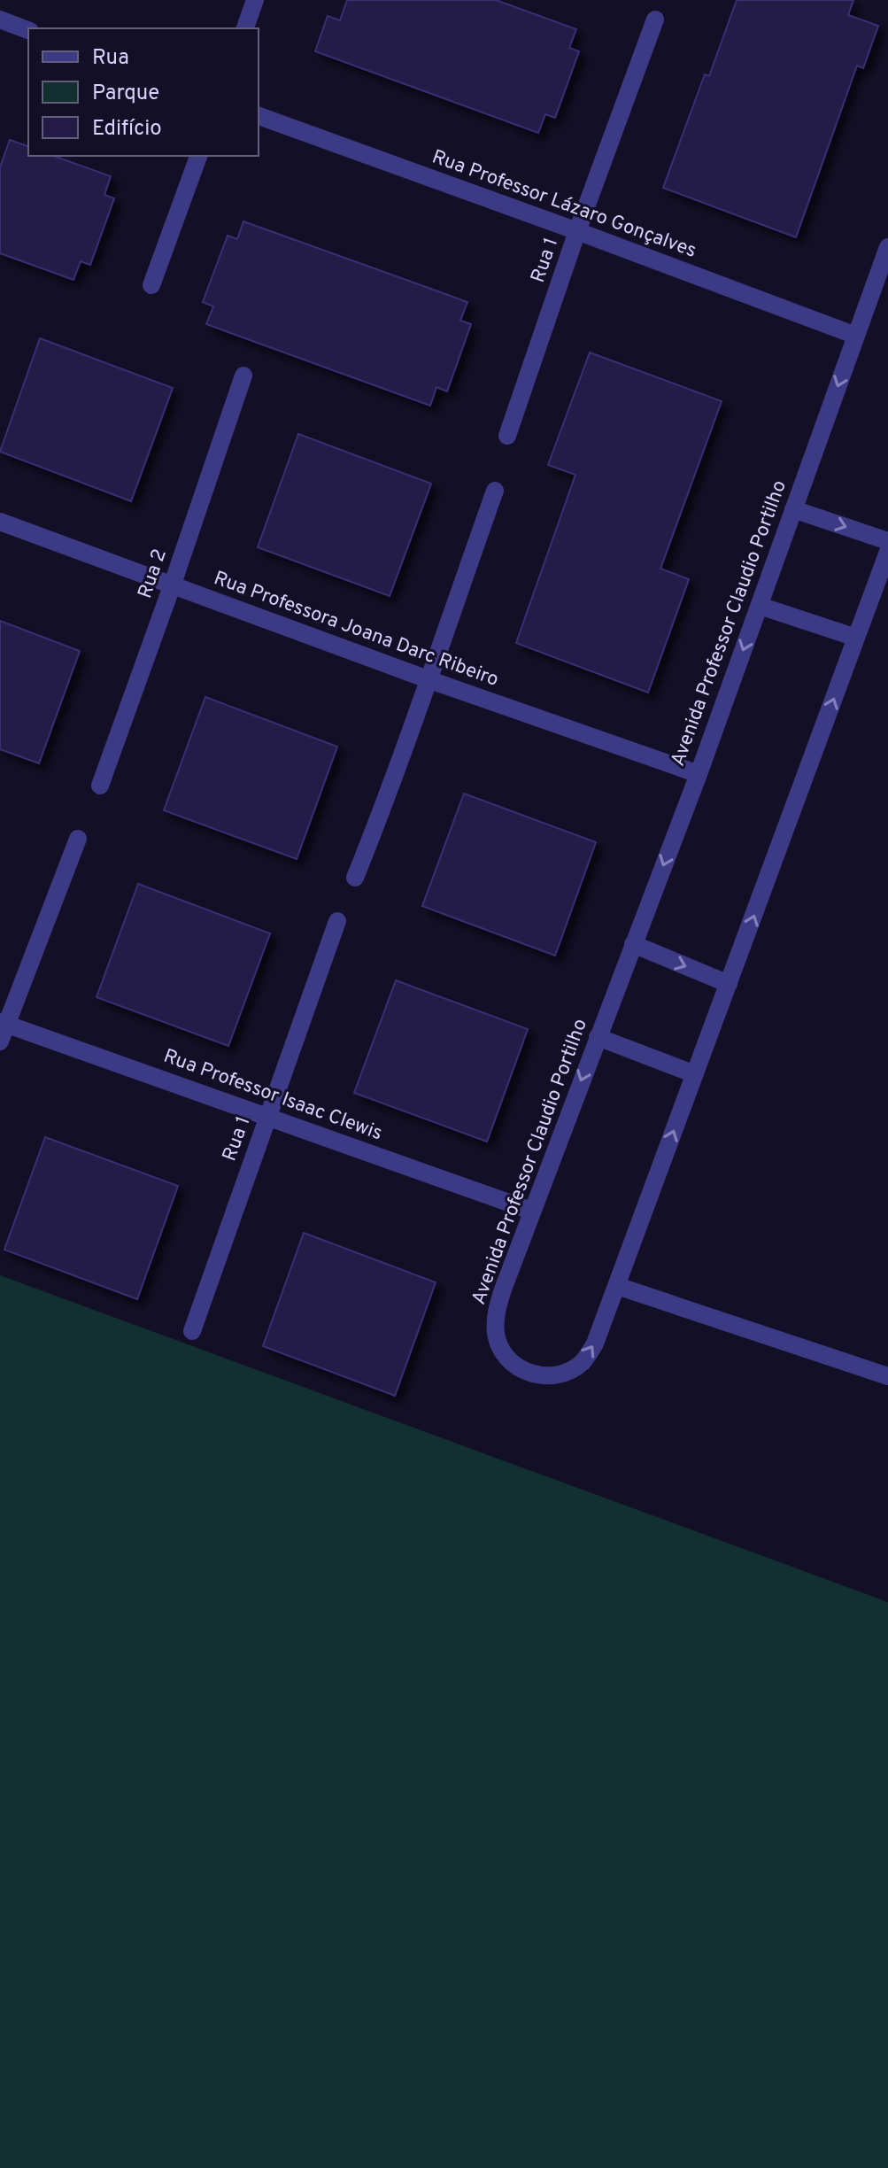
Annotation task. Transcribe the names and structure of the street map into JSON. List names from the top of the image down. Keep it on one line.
{"streets":{"street":["Rua Professor Lázaro Gonçalves","Rua 1","Rua 2","Avenida Professor Claudio Portilho","Rua Professora Joana Darc Ribeiro","Rua Professor Isaac Clewis"]},"crossings":[["Rua Professor Lázaro Gonçalves","Rua 1"],["Rua Professor Lázaro Gonçalves","Avenida Professor Claudio Portilho"],["Rua 1","Rua Professor Isaac Clewis"],["Rua 2","Rua Professora Joana Darc Ribeiro"],["Avenida Professor Claudio Portilho","Rua Professora Joana Darc Ribeiro"],["Avenida Professor Claudio Portilho","Rua Professor Isaac Clewis"]],"legend":["Rua","Parque","Edifício"]}
